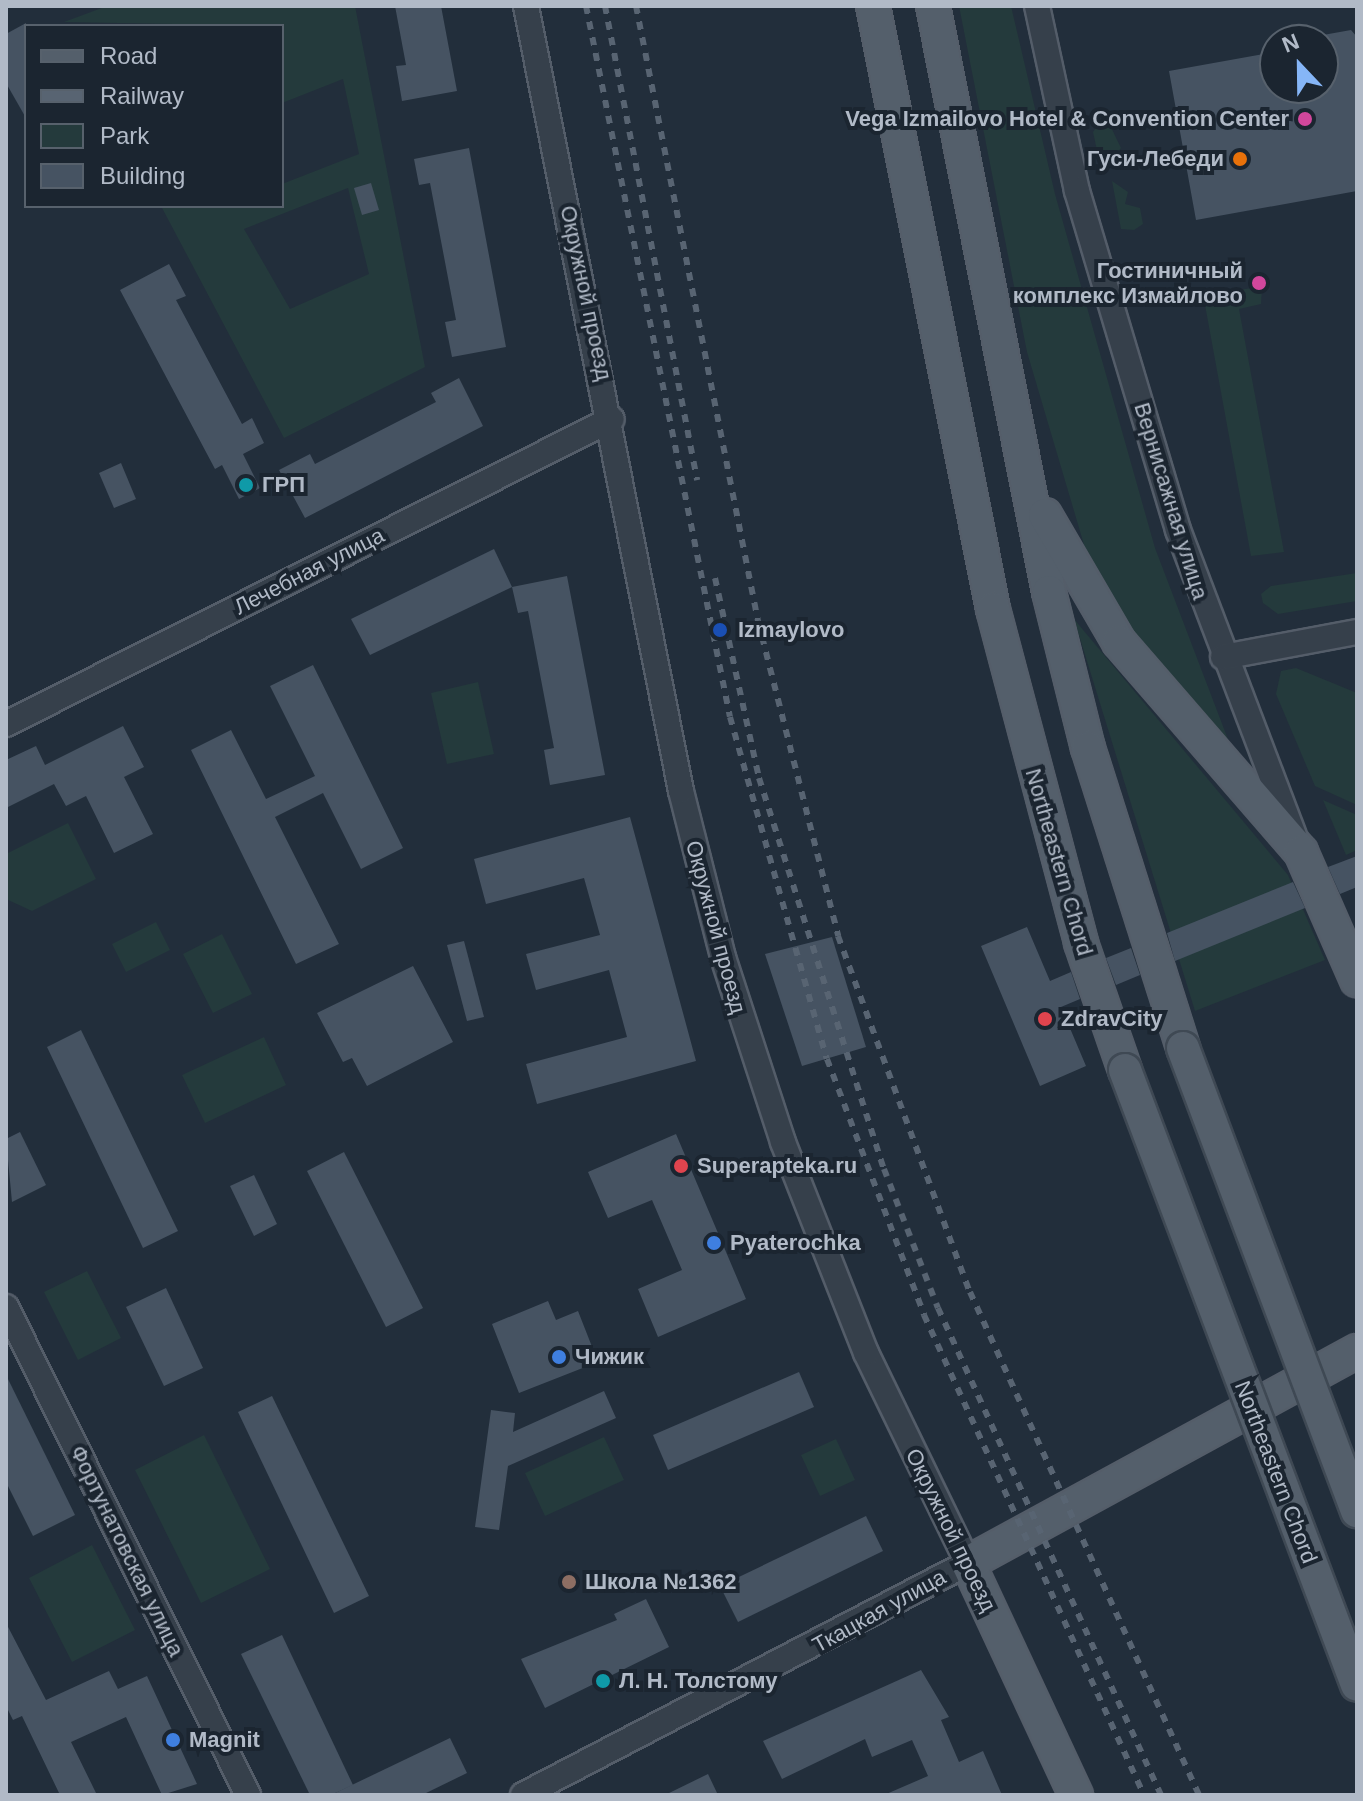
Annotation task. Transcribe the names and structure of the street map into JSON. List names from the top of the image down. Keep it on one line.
{"streets":{"main road":["Окружной проезд","Вернисажная улица","Northeastern Chord","Ткацкая улица"],"street":["Лечебная улица","Фортунатовская улица"]},"crossings":[["Окружной проезд","Лечебная улица"],["Окружной проезд","Ткацкая улица"]],"places":["Vega Izmailovo Hotel & Convention Center","Гуси-Лебеди","Гостиничный комплекс Измайлово","ГРП","Izmaylovo","ZdravCity","Superapteka.ru","Pyaterochka","Чижик","Школа №1362","Л. Н. Толстому","Magnit"],"legend":["Road","Railway","Park","Building"],"north":"top"}
